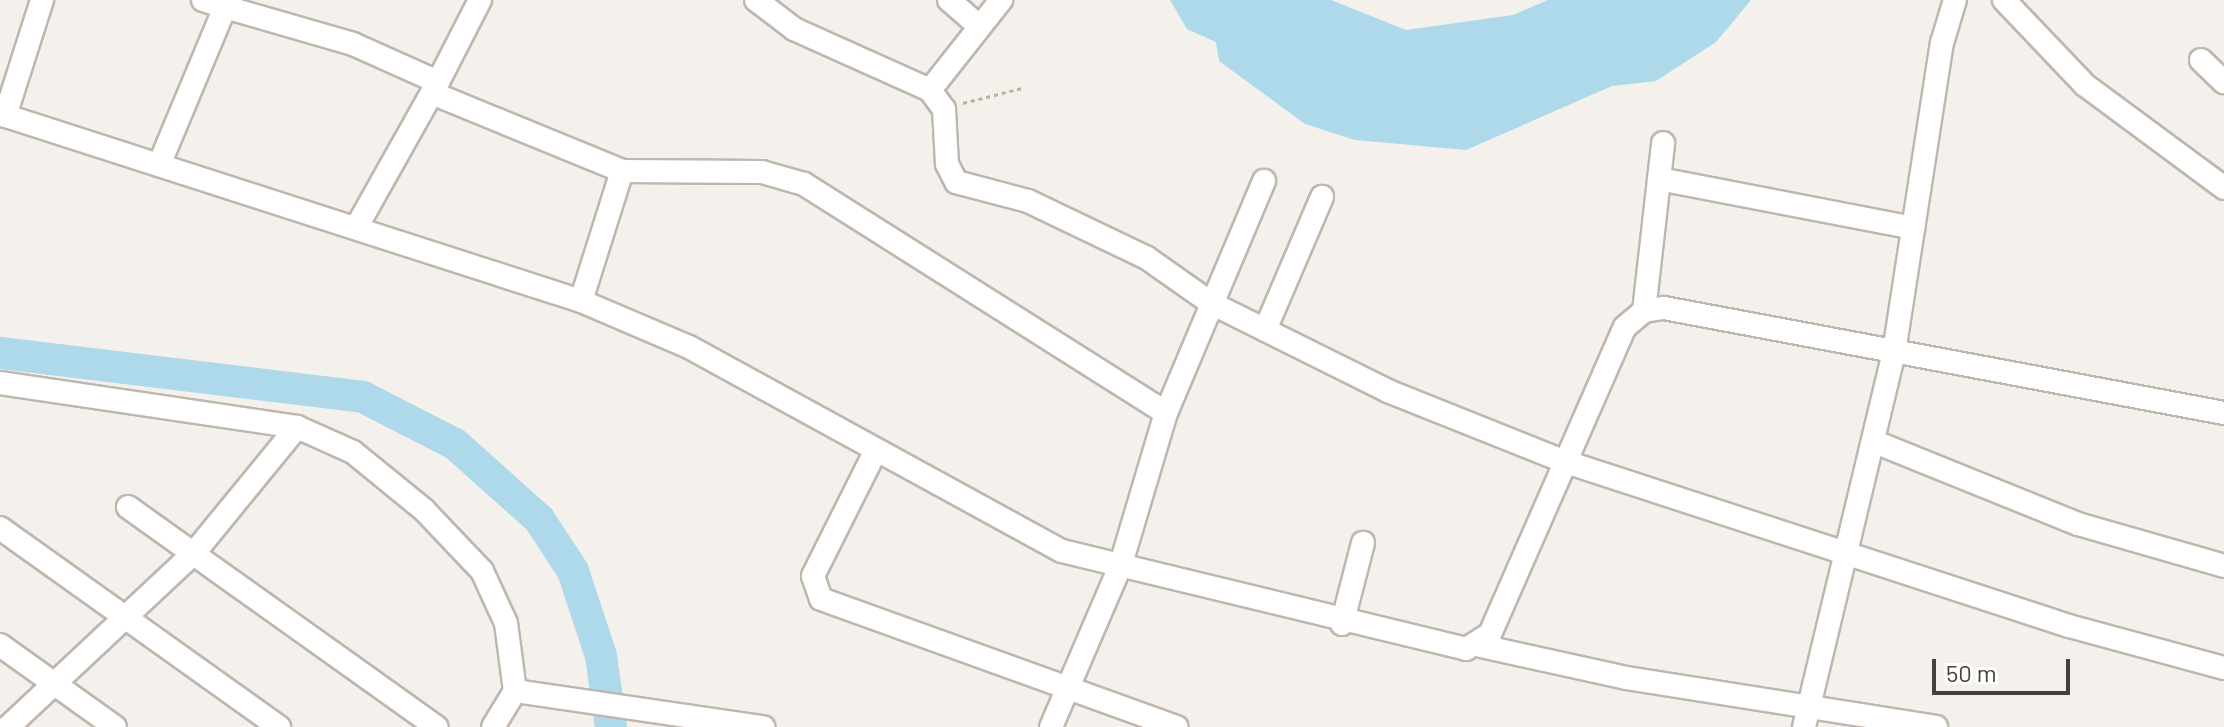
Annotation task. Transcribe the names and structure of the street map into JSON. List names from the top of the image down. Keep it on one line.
{"scale_bar":"50 m"}
